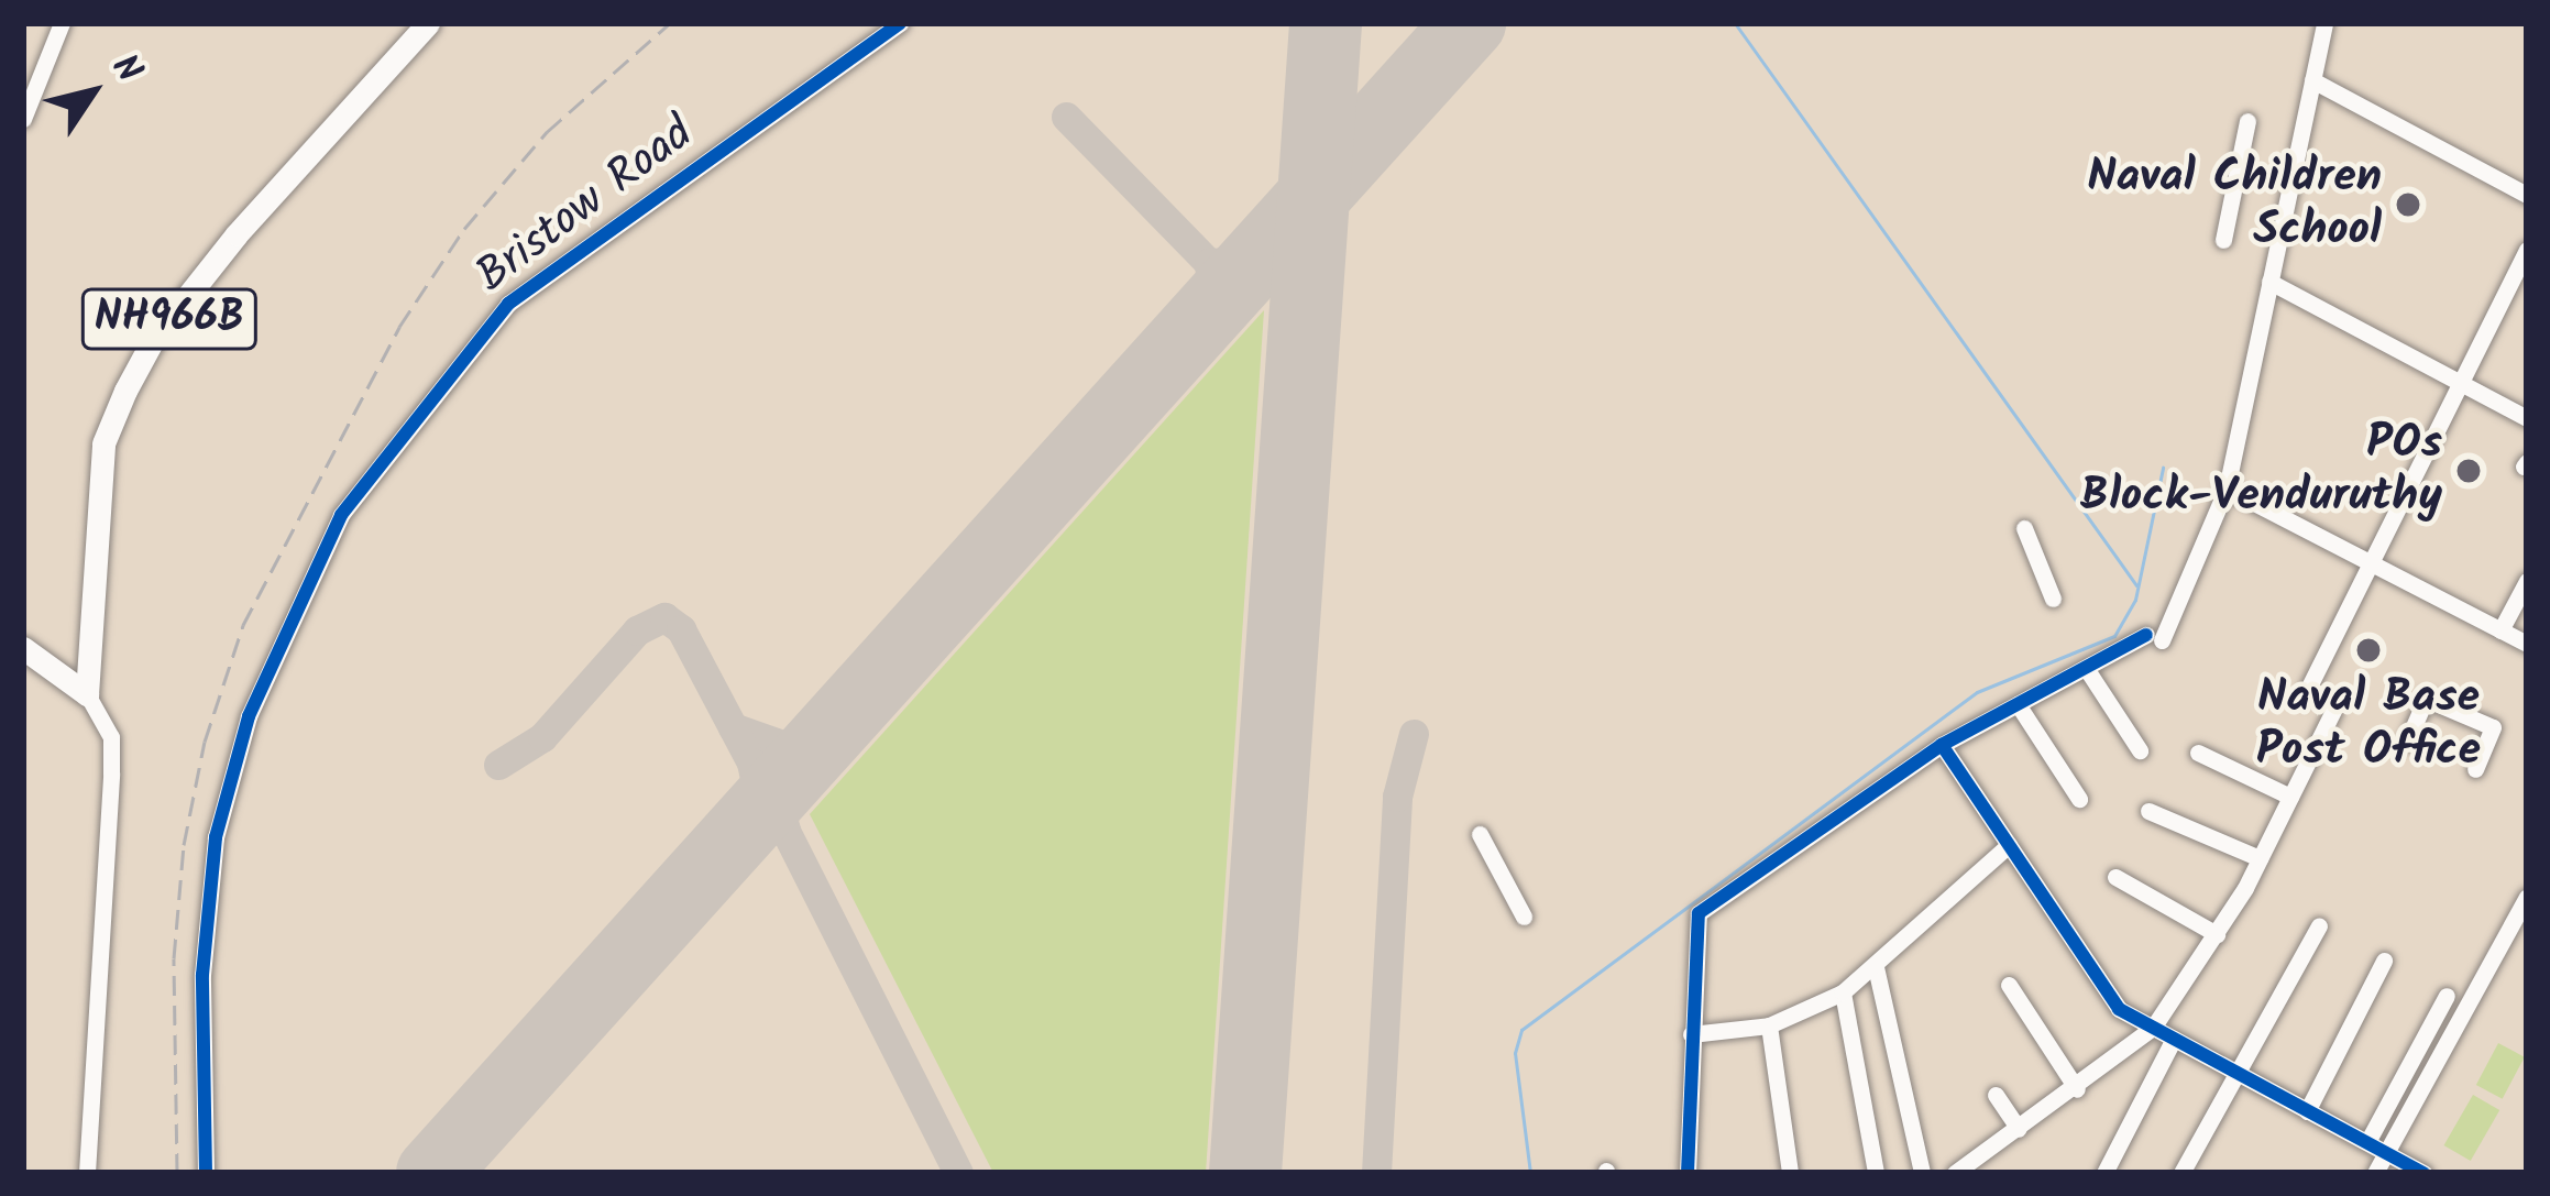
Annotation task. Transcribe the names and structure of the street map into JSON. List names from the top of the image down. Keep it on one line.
{"streets":{"highway":["NH966B"],"street":["Bristow Road"]},"places":["Naval Children School","POs Block-Venduruthy","Naval Base Post Office"],"north":"top right"}
